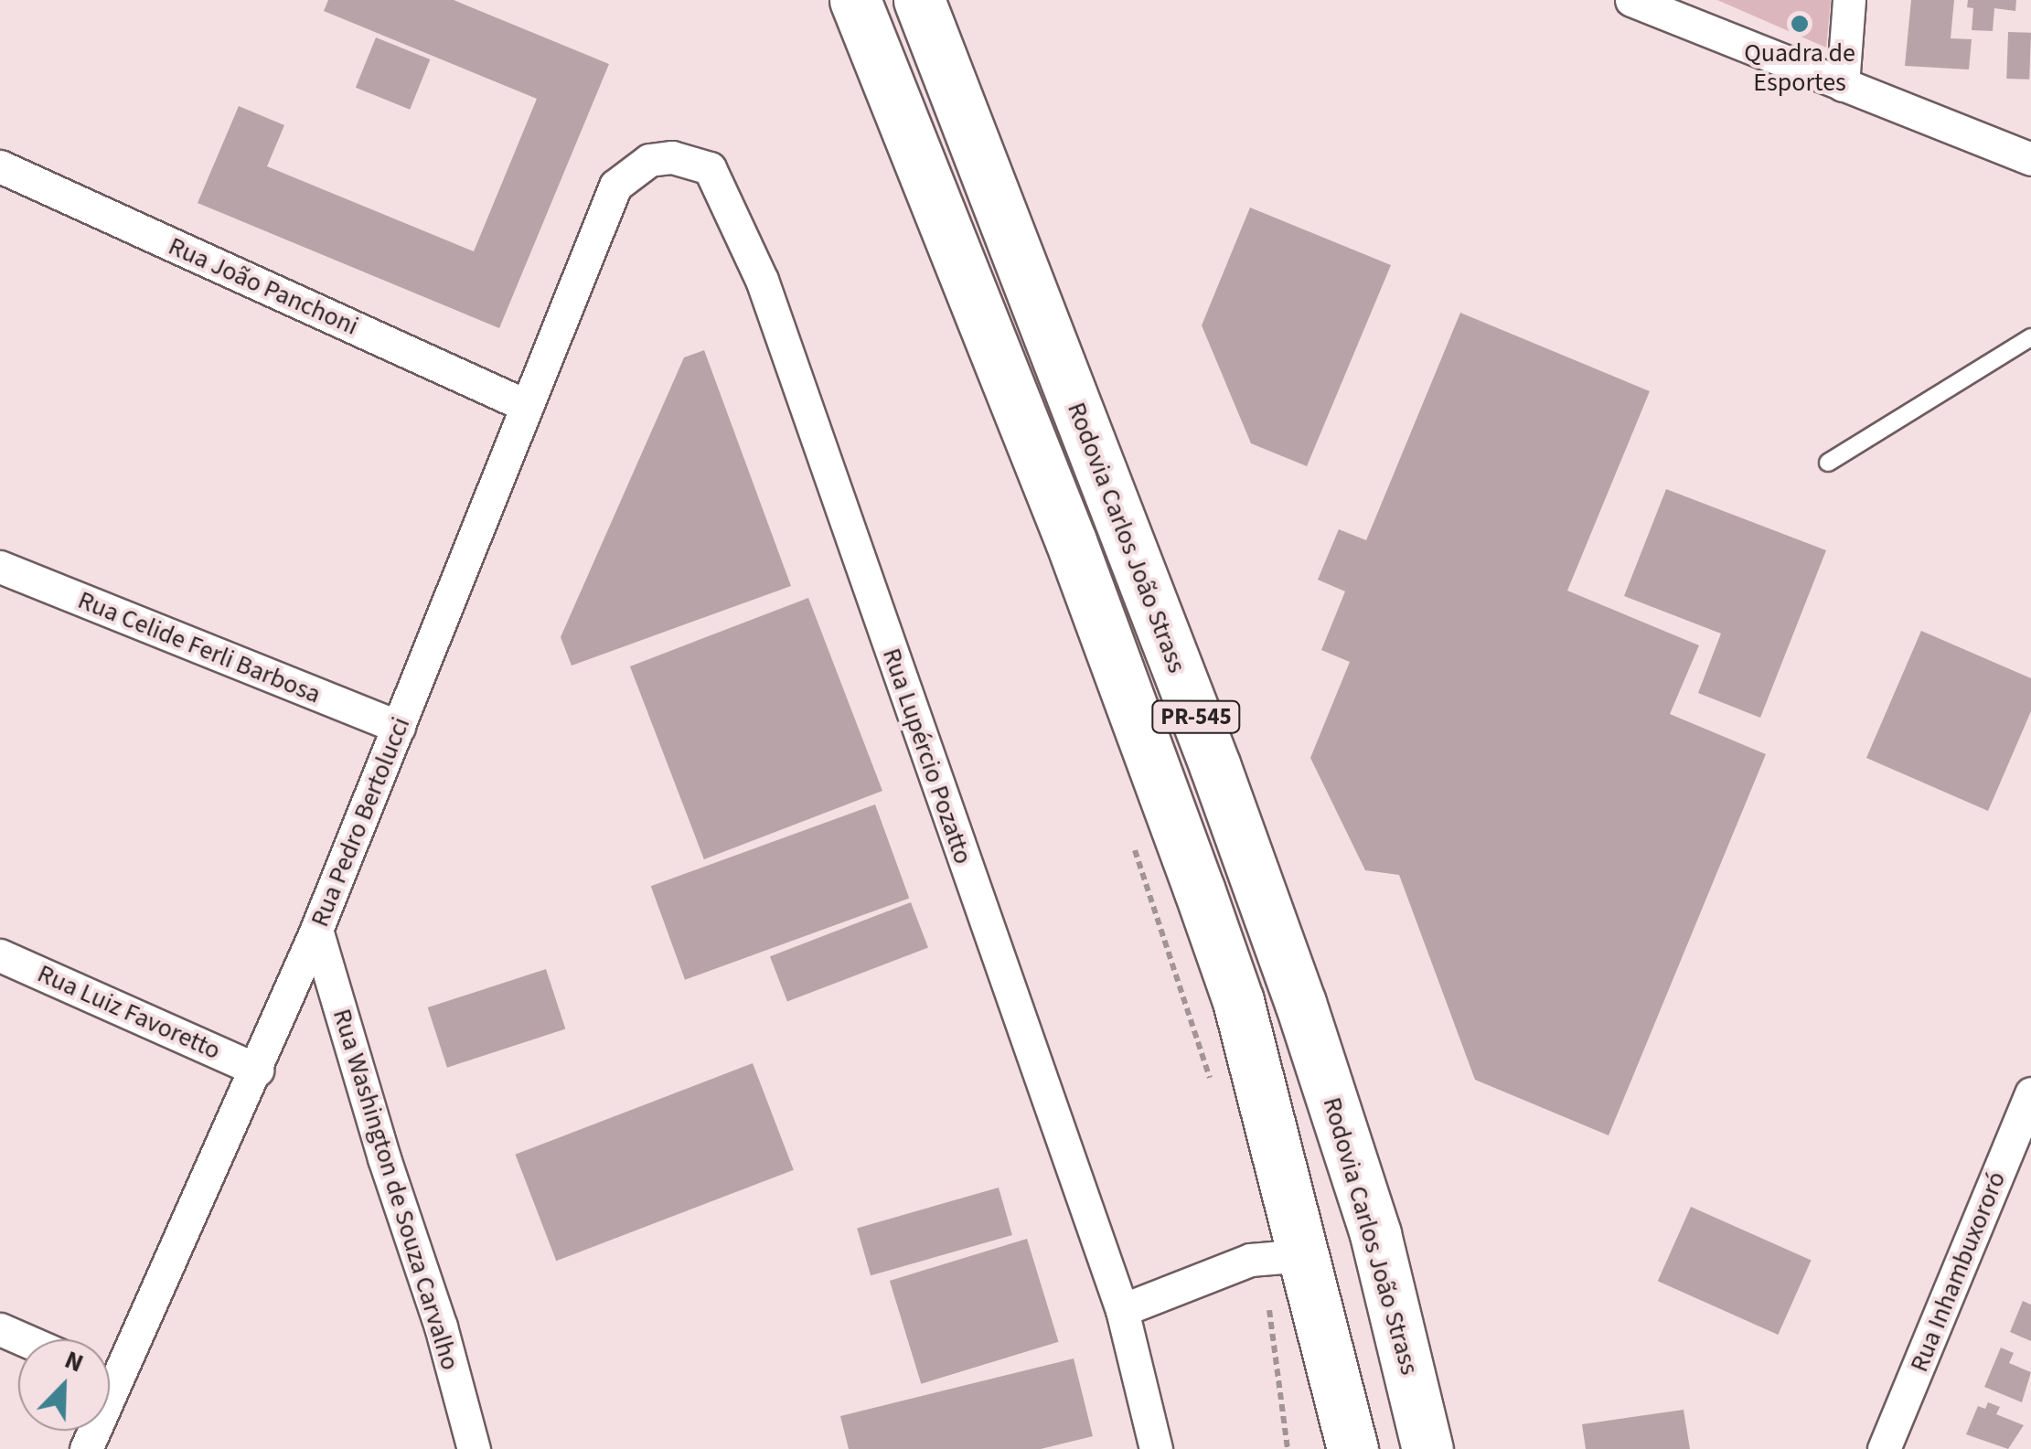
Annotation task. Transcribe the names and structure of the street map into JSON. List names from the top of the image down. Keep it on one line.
{"streets":{"highway":["Rodovia Carlos João Strass","PR-545"],"street":["Rua João Panchoni","Rua Celide Ferli Barbosa","Rua Lupércio Pozatto","Rua Pedro Bertolucci","Rua Luiz Favoretto","Rua Washington de Souza Carvalho","Rua Inhambuxororó"]},"crossings":[["Rua João Panchoni","Rua Pedro Bertolucci"],["Rua Celide Ferli Barbosa","Rua Pedro Bertolucci"],["Rua Lupércio Pozatto","Rua Pedro Bertolucci"],["Rua Pedro Bertolucci","Rua Luiz Favoretto"],["Rua Pedro Bertolucci","Rua Washington de Souza Carvalho"]],"places":["Quadra de Esportes"],"north":"top right"}
